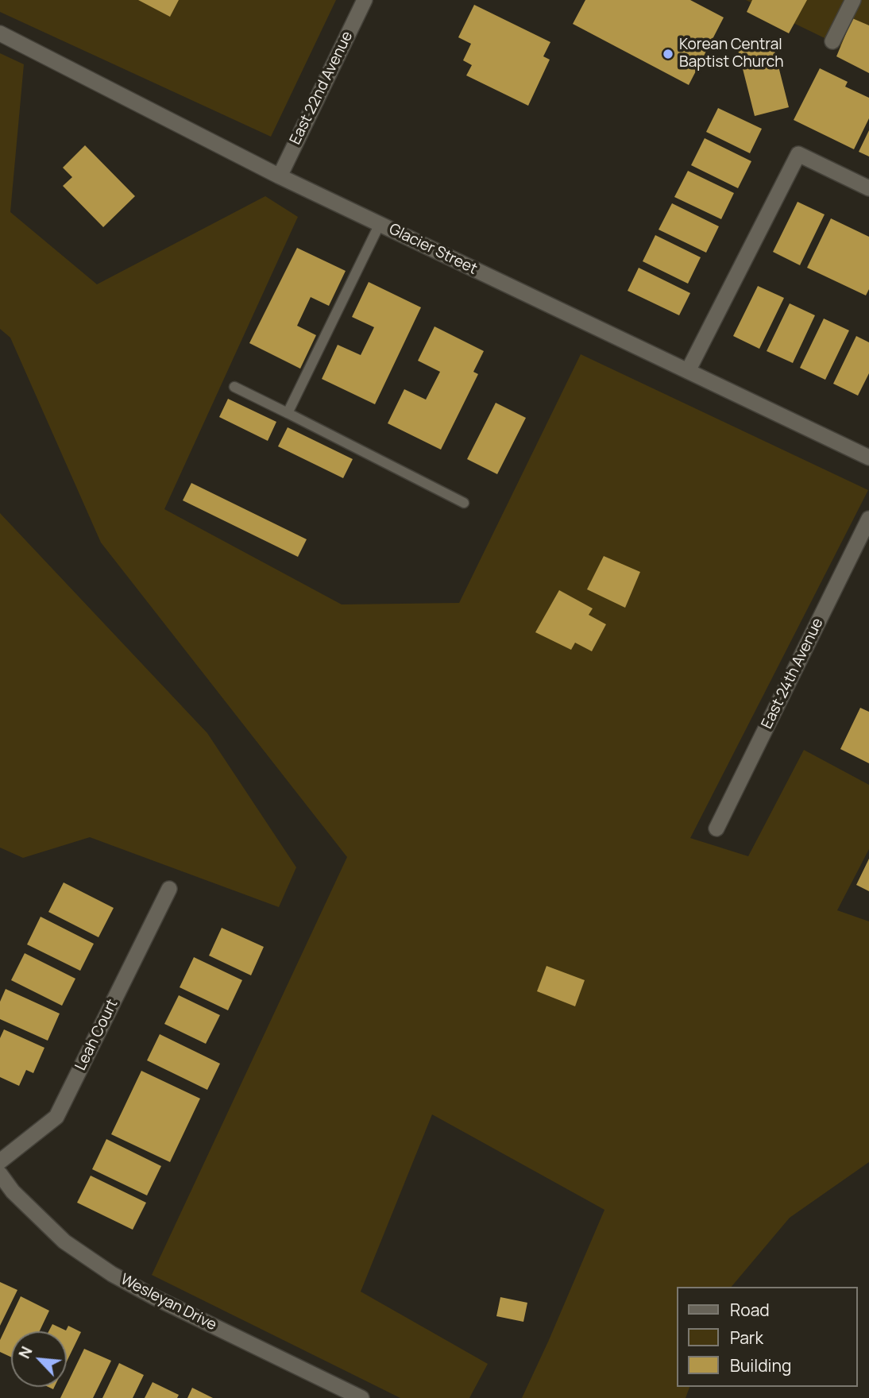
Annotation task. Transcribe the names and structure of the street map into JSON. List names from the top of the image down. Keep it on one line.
{"streets":{"street":["East 22nd Avenue","Glacier Street","East 24th Avenue","Leah Court","Wesleyan Drive"]},"crossings":[["East 22nd Avenue","Glacier Street"]],"places":["Korean Central Baptist Church"],"legend":["Road","Park","Building"],"north":"top left"}
